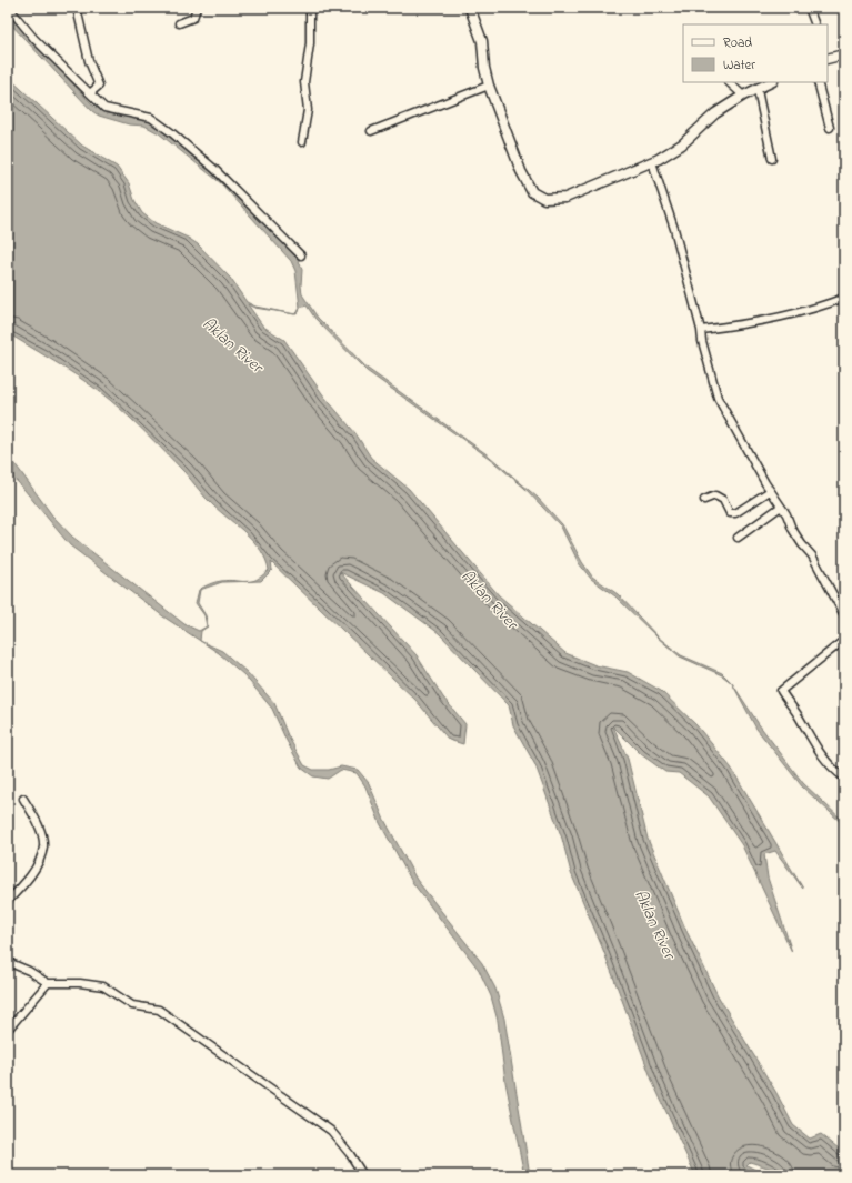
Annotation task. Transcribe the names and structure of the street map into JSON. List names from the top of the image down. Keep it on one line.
{"water":["Aklan River"],"legend":["Road","Water"]}
